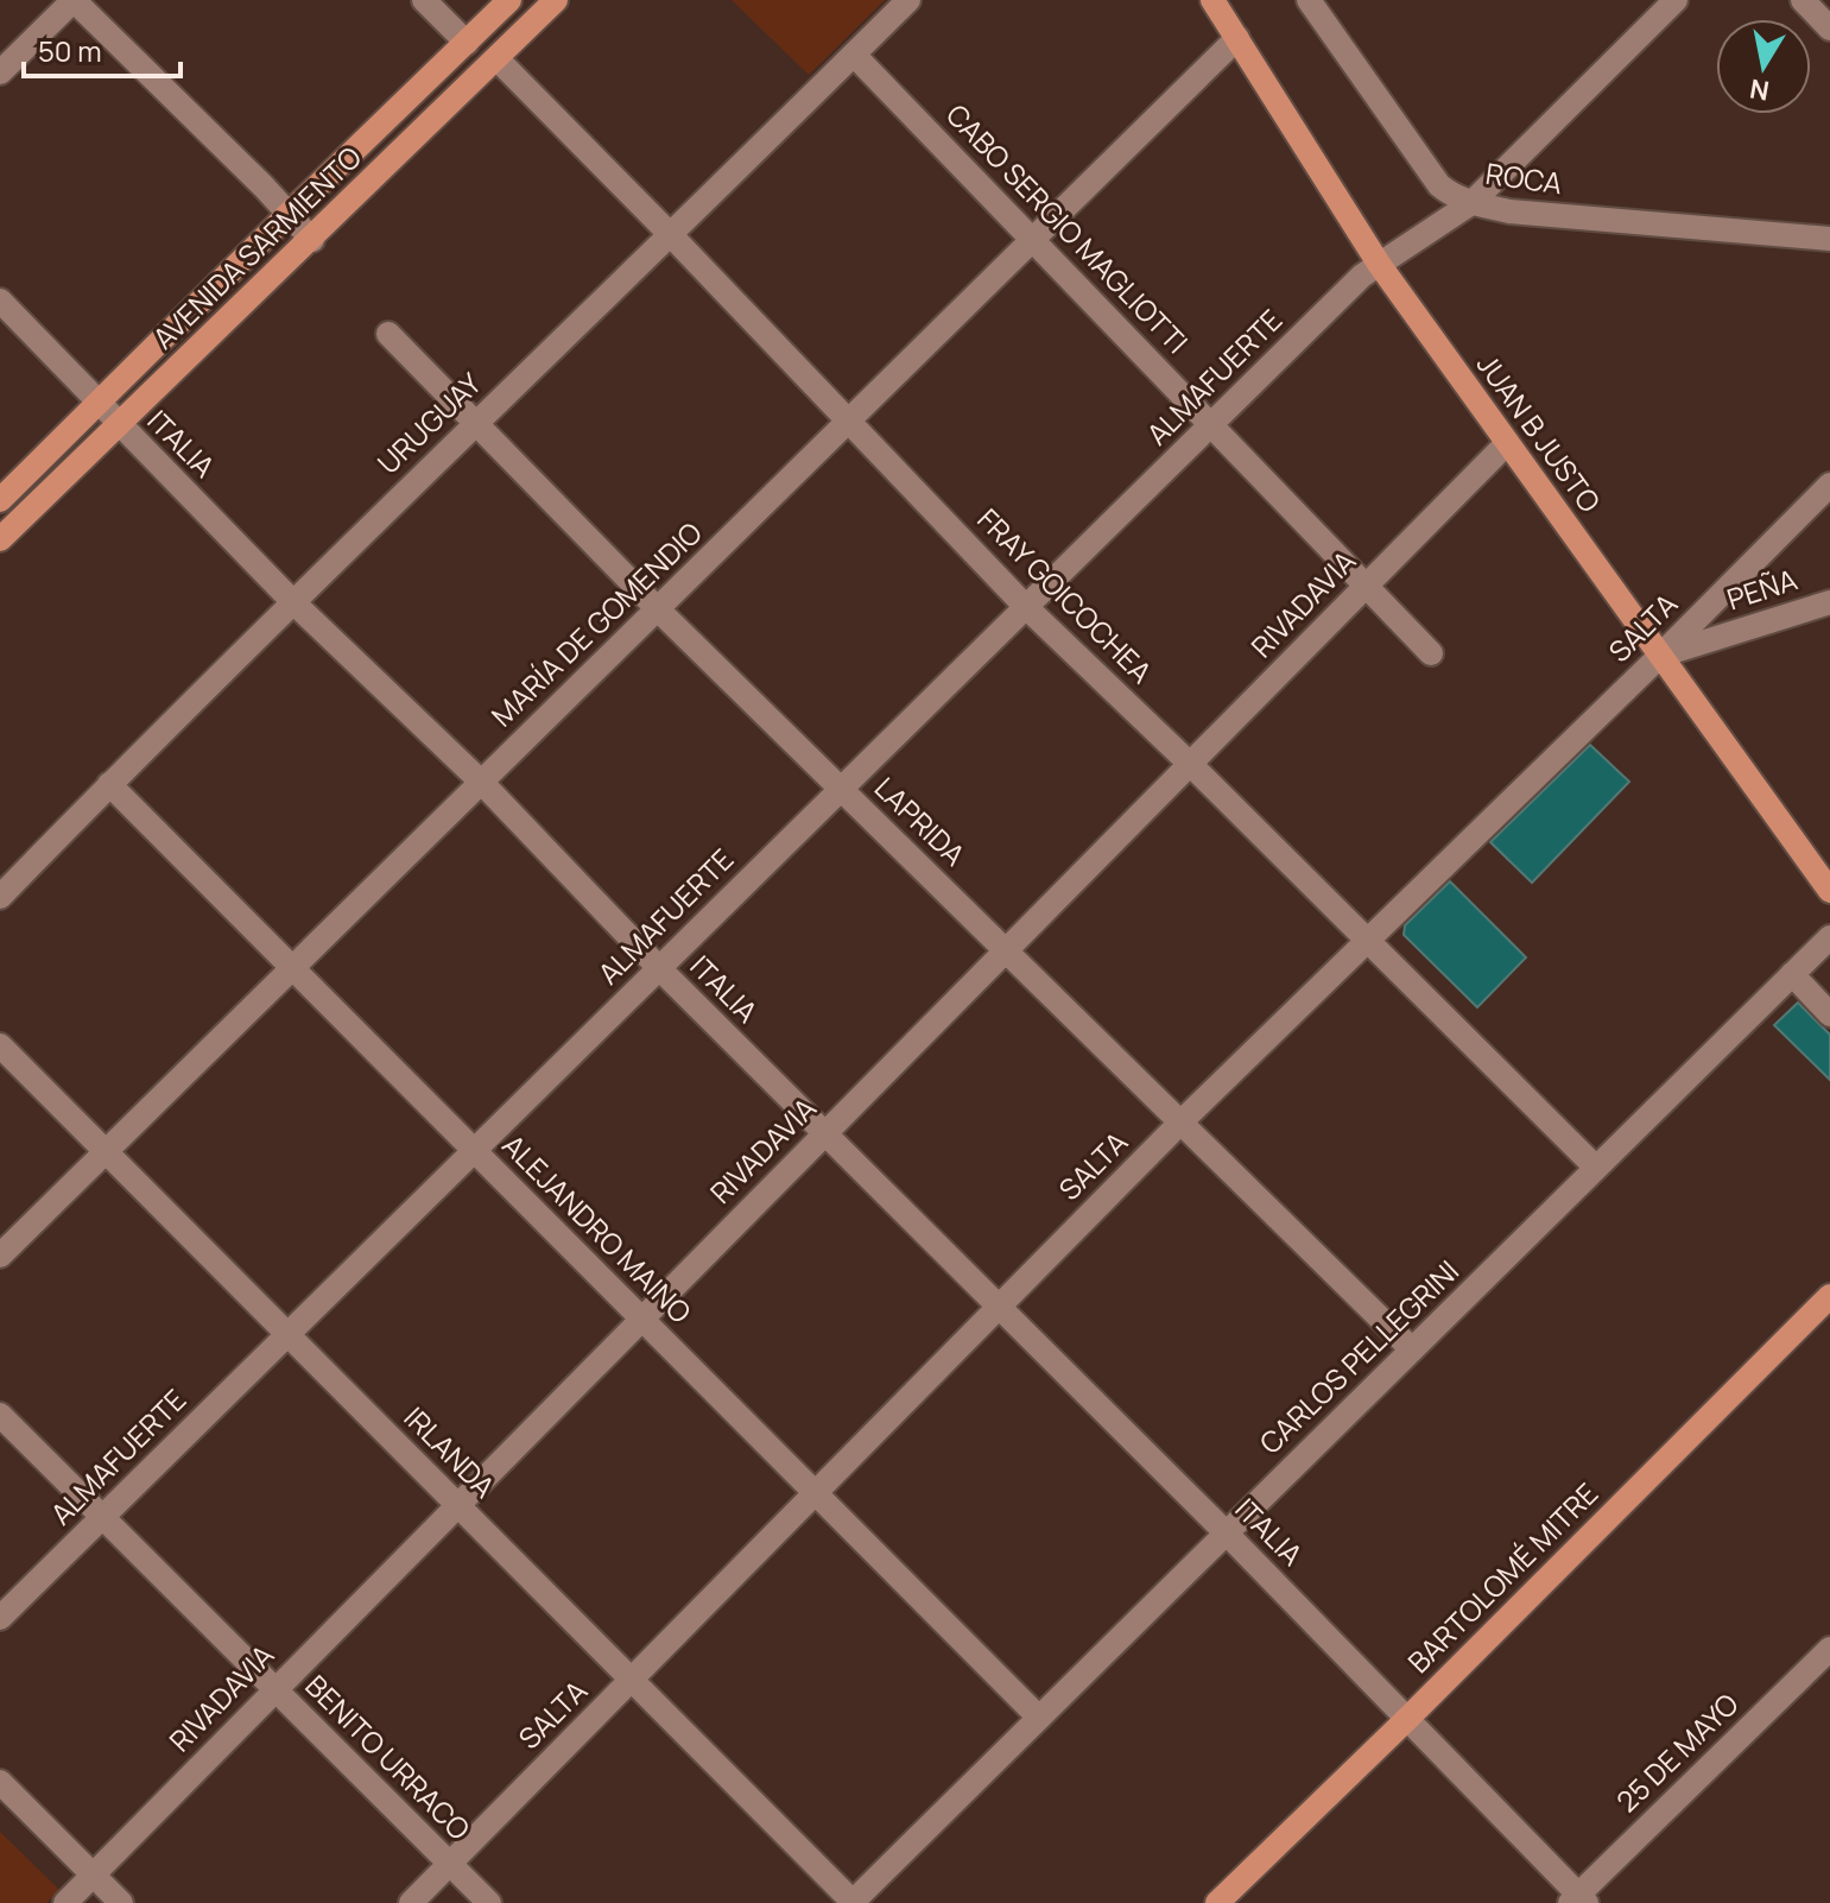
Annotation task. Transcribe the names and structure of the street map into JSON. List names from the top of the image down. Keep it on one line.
{"streets":{"main road":["AVENIDA SARMIENTO","JUAN B JUSTO","BARTOLOMÉ MITRE"],"street":["ROCA","CABO SERGIO MAGLIOTTI","ALMAFUERTE","URUGUAY","ITALIA","PEÑA","FRAY GOICOCHEA","RIVADAVIA","MARÍA DE GOMENDIO","SALTA","LAPRIDA","ALEJANDRO MAINO","CARLOS PELLEGRINI","IRLANDA","25 DE MAYO","BENITO URRACO"]},"crossings":[["CABO SERGIO MAGLIOTTI","ALMAFUERTE"],["CABO SERGIO MAGLIOTTI","URUGUAY"],["CABO SERGIO MAGLIOTTI","RIVADAVIA"],["CABO SERGIO MAGLIOTTI","MARÍA DE GOMENDIO"],["AVENIDA SARMIENTO","ITALIA"],["AVENIDA SARMIENTO","FRAY GOICOCHEA"],["ALMAFUERTE","JUAN B JUSTO"],["ALMAFUERTE","ITALIA"],["ALMAFUERTE","FRAY GOICOCHEA"],["ALMAFUERTE","LAPRIDA"],["ALMAFUERTE","ALEJANDRO MAINO"],["ALMAFUERTE","IRLANDA"],["ALMAFUERTE","BENITO URRACO"],["URUGUAY","ITALIA"],["URUGUAY","FRAY GOICOCHEA"],["URUGUAY","LAPRIDA"],["URUGUAY","ALEJANDRO MAINO"],["JUAN B JUSTO","PEÑA"],["JUAN B JUSTO","RIVADAVIA"],["JUAN B JUSTO","MARÍA DE GOMENDIO"],["JUAN B JUSTO","SALTA"],["ITALIA","RIVADAVIA"],["ITALIA","MARÍA DE GOMENDIO"],["ITALIA","SALTA"],["ITALIA","CARLOS PELLEGRINI"],["ITALIA","BARTOLOMÉ MITRE"],["ITALIA","25 DE MAYO"],["PEÑA","SALTA"],["FRAY GOICOCHEA","RIVADAVIA"],["FRAY GOICOCHEA","MARÍA DE GOMENDIO"],["FRAY GOICOCHEA","SALTA"],["FRAY GOICOCHEA","CARLOS PELLEGRINI"],["RIVADAVIA","LAPRIDA"],["RIVADAVIA","ALEJANDRO MAINO"],["RIVADAVIA","IRLANDA"],["RIVADAVIA","BENITO URRACO"],["MARÍA DE GOMENDIO","LAPRIDA"],["MARÍA DE GOMENDIO","ALEJANDRO MAINO"],["MARÍA DE GOMENDIO","IRLANDA"],["SALTA","LAPRIDA"],["SALTA","ALEJANDRO MAINO"],["SALTA","IRLANDA"],["SALTA","BENITO URRACO"],["LAPRIDA","CARLOS PELLEGRINI"],["ALEJANDRO MAINO","CARLOS PELLEGRINI"],["CARLOS PELLEGRINI","IRLANDA"]],"scale_bar":"50 m","north":"bottom"}
